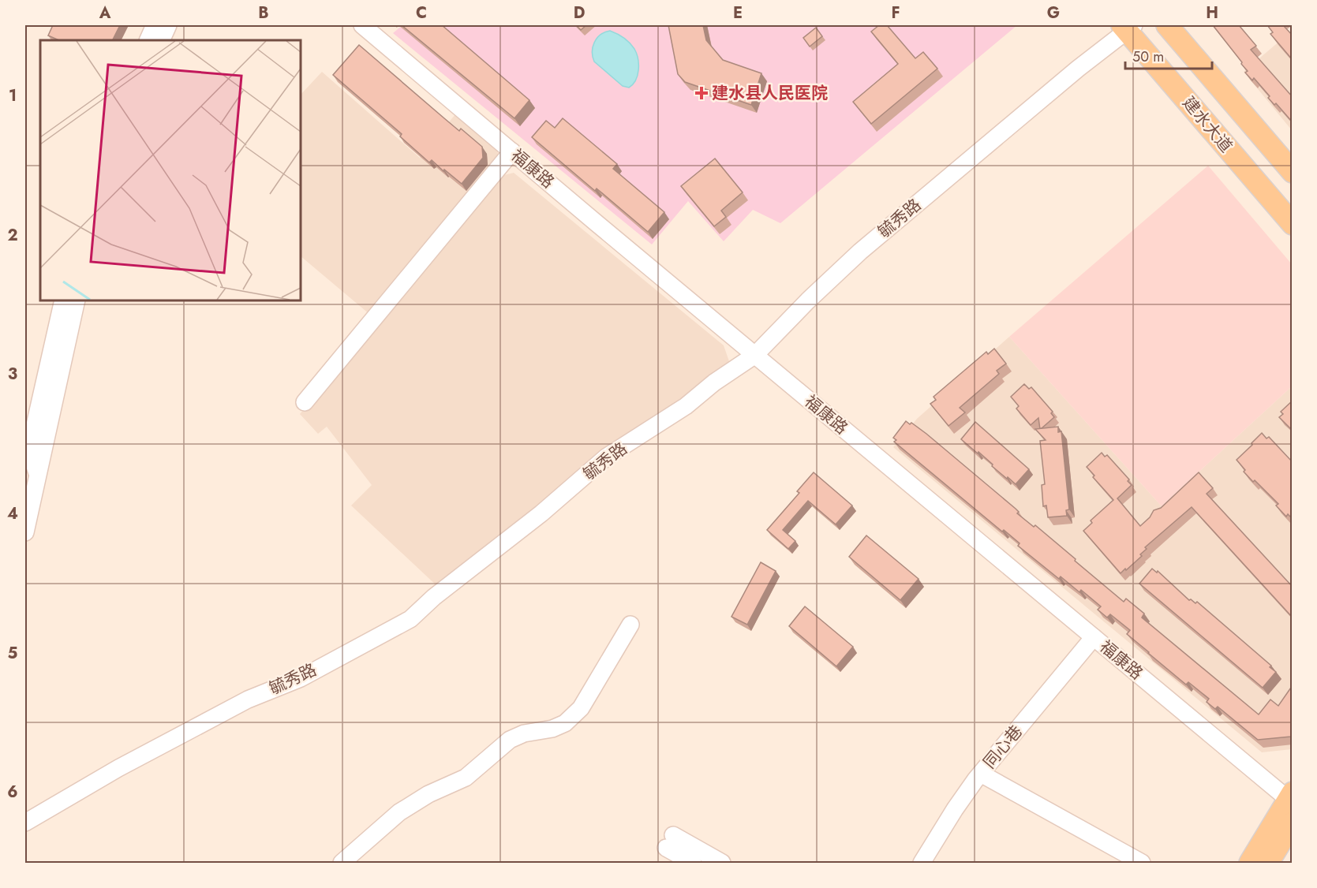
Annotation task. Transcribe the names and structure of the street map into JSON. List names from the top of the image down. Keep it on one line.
{"streets":{"main road":["建水大道"],"street":["福康路","毓秀路","同心巷"]},"crossings":[["建水大道","毓秀路"],["福康路","毓秀路"],["福康路","同心巷"]],"places":{"health":["建水县人民医院"]},"scale_bar":"50 m","grid":{"columns":["A","B","C","D","E","F","G","H"],"rows":["1","2","3","4","5","6"]}}
